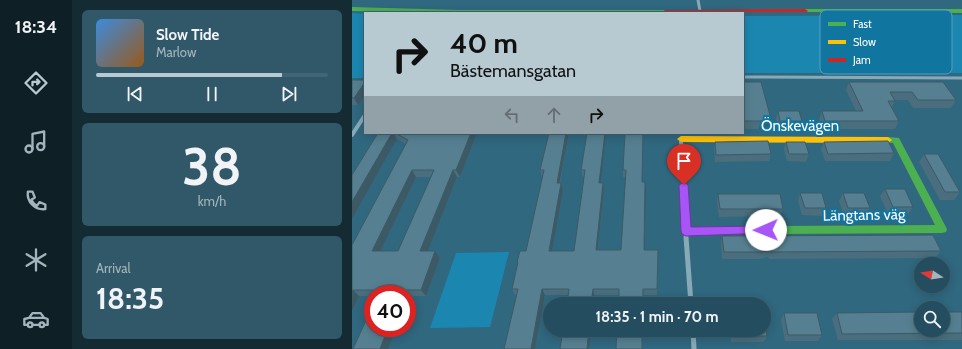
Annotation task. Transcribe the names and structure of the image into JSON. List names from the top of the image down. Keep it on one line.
{"streets":{"street":["Önskevägen","Längtans väg"]},"crossings":[["Önskevägen","Längtans väg"]],"legend":["Fast","Slow","Jam"],"north":"left","page":{"tabs":"18:34","turn":["40 m","Bästemansgatan"],"song":["Slow Tide","Marlow"],"tile":[["38","km/h"],["Arrival","18:35"]],"limit":"40","trip":"18:35 · 1 min · 70 m"}}
